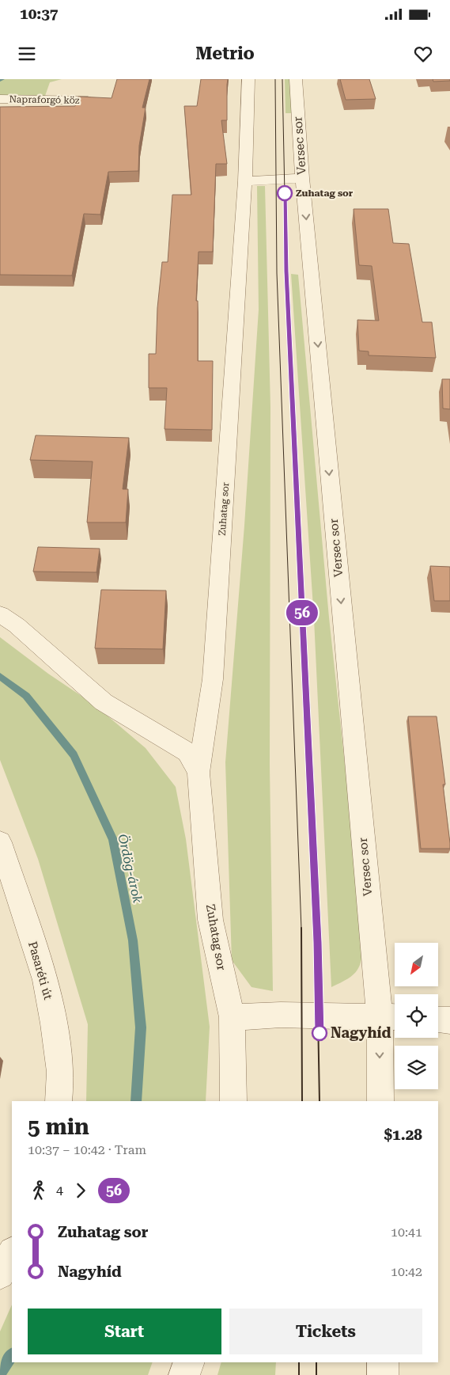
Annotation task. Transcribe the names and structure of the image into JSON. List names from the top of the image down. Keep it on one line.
{"streets":{"street":["Napraforgó köz","Versec sor","Zuhatag sor","Pasaréti út"]},"one_way":["Versec sor"],"water":["Ördög-árok"],"places":["Zuhatag sor","Nagyhíd"],"lines":["tram line 56"],"north":"bottom left","page":{"status":"10:37","header":"Metrio","on_map":"56","heading":["5 min","10:37 – 10:42 · Tram","$1.28"],"legs":["4","56"],"list":[{"name":"Zuhatag sor","value":"10:41"},{"name":"Nagyhíd","value":"10:42"}],"buttons":["Start","Tickets"]}}
